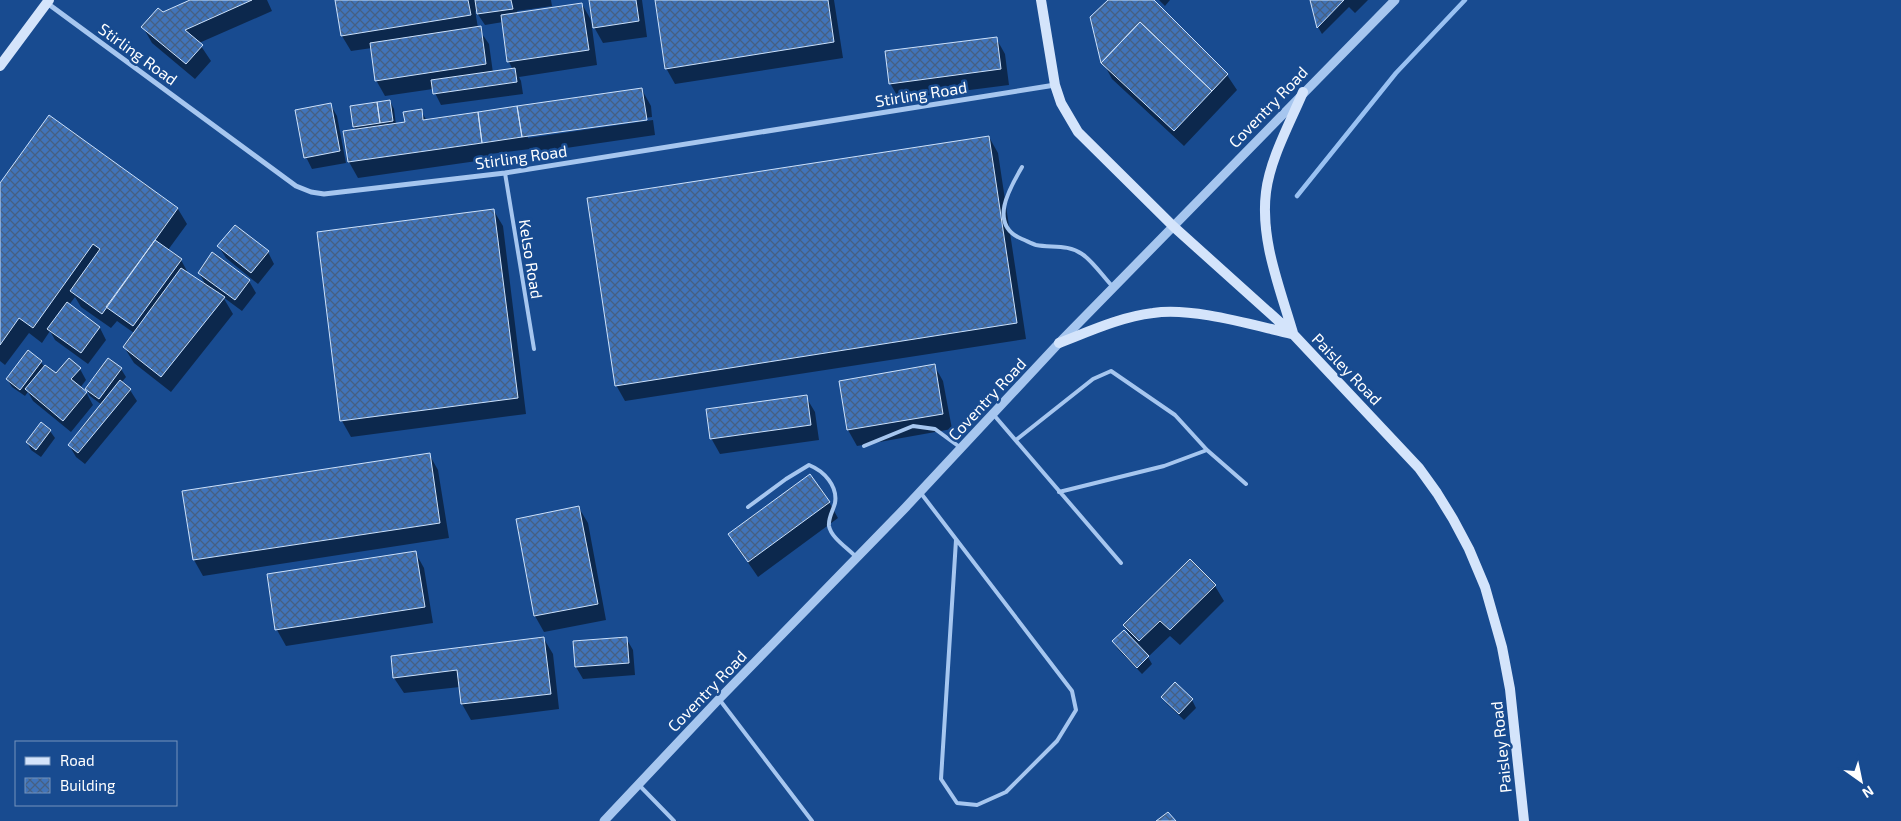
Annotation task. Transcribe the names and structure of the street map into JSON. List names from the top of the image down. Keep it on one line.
{"streets":{"main road":["Paisley Road"],"street":["Stirling Road","Coventry Road"],"lane":["Kelso Road"]},"crossings":[["Stirling Road","Kelso Road"],["Stirling Road","Paisley Road"],["Coventry Road","Paisley Road"]],"legend":["Road","Building"],"north":"bottom right"}
